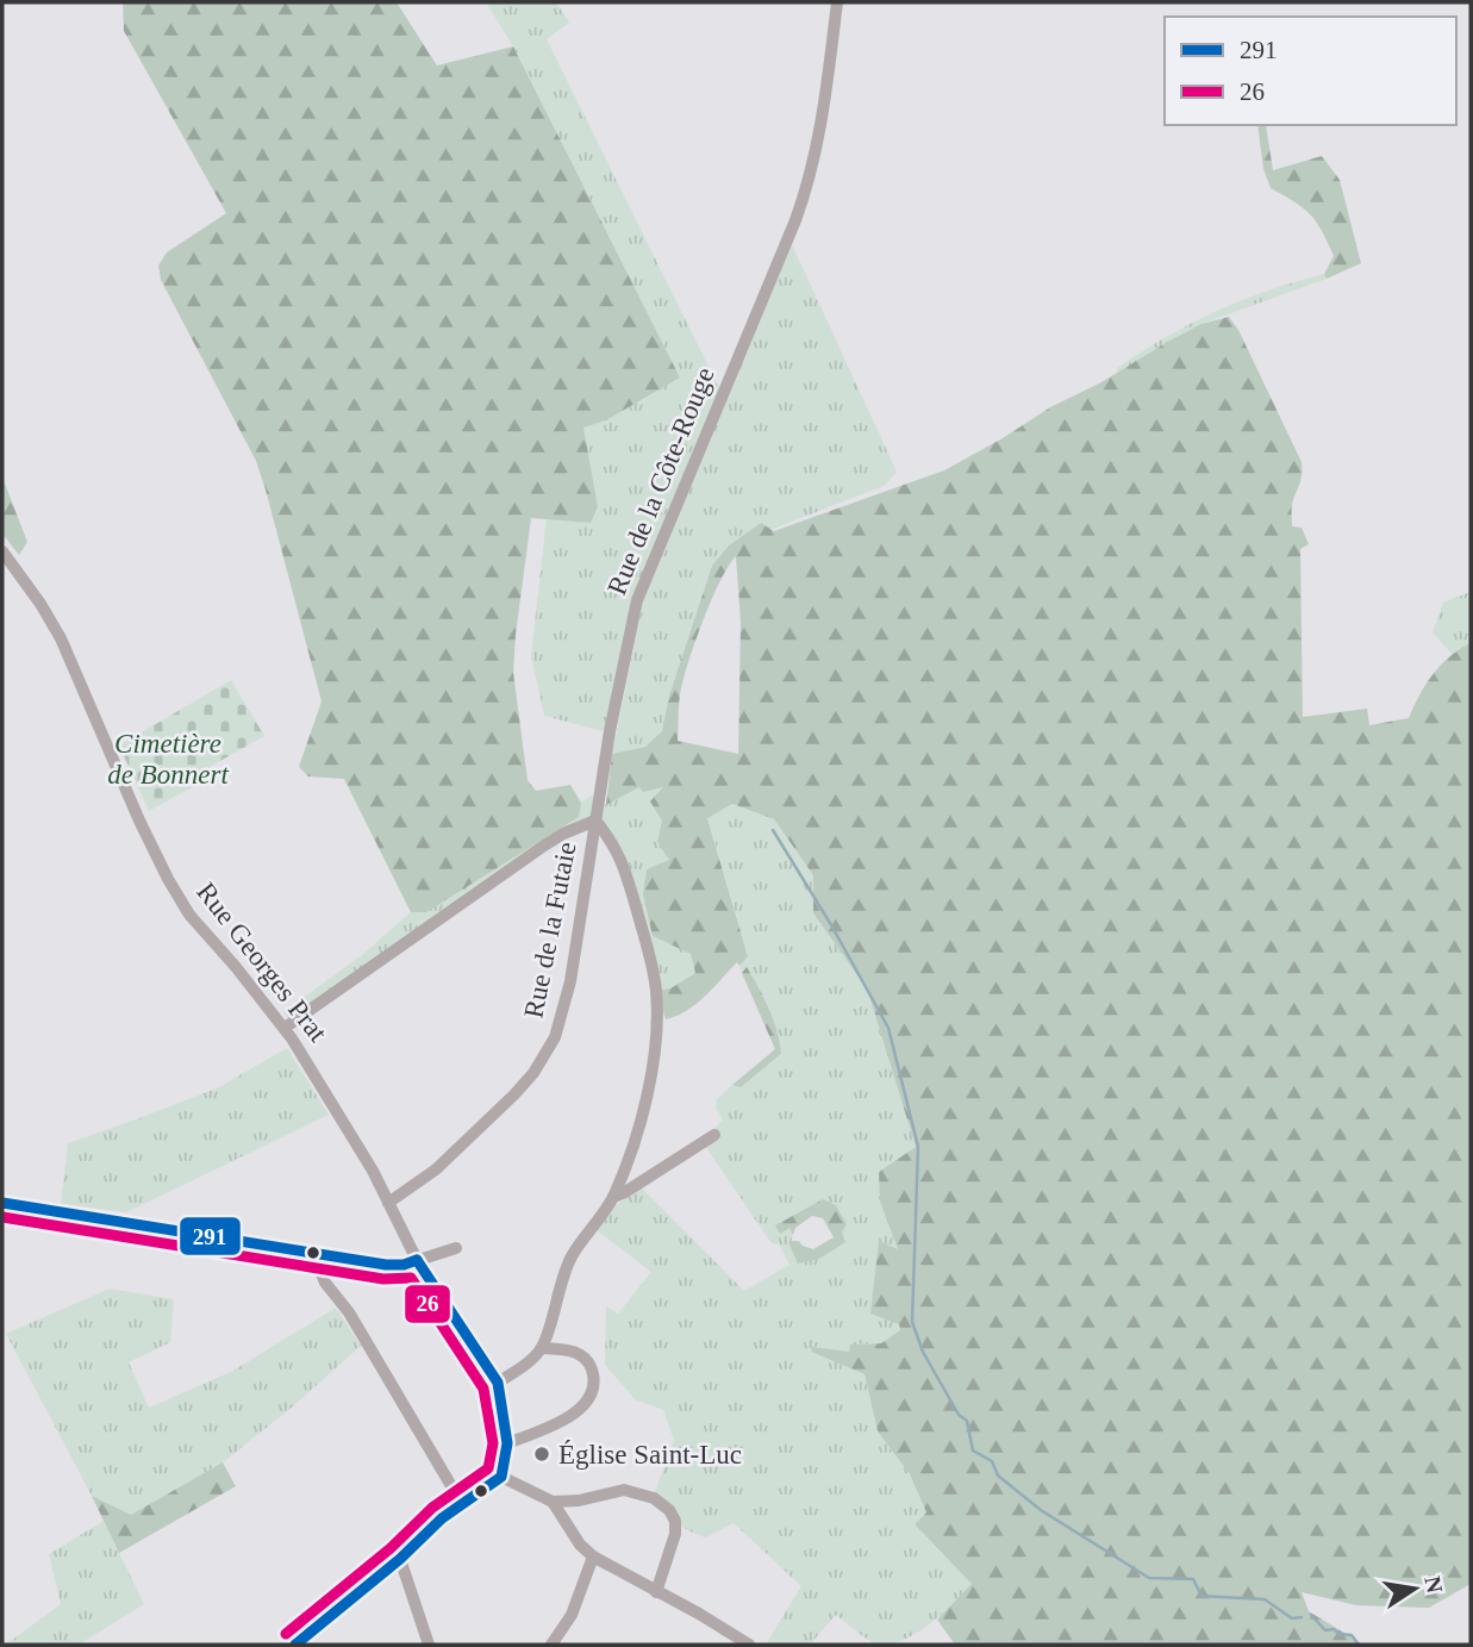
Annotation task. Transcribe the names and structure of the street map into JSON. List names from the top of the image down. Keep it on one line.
{"streets":{"street":["Rue de la Côte-Rouge","Rue de la Futaie","Rue Georges Prat"]},"crossings":[["Rue de la Côte-Rouge","Rue de la Futaie"],["Rue de la Futaie","Rue Georges Prat"]],"parks":["Cimetière de Bonnert"],"places":["Église Saint-Luc"],"lines":["transit line 291","transit line 26"],"legend":["291","26"],"north":"right"}
